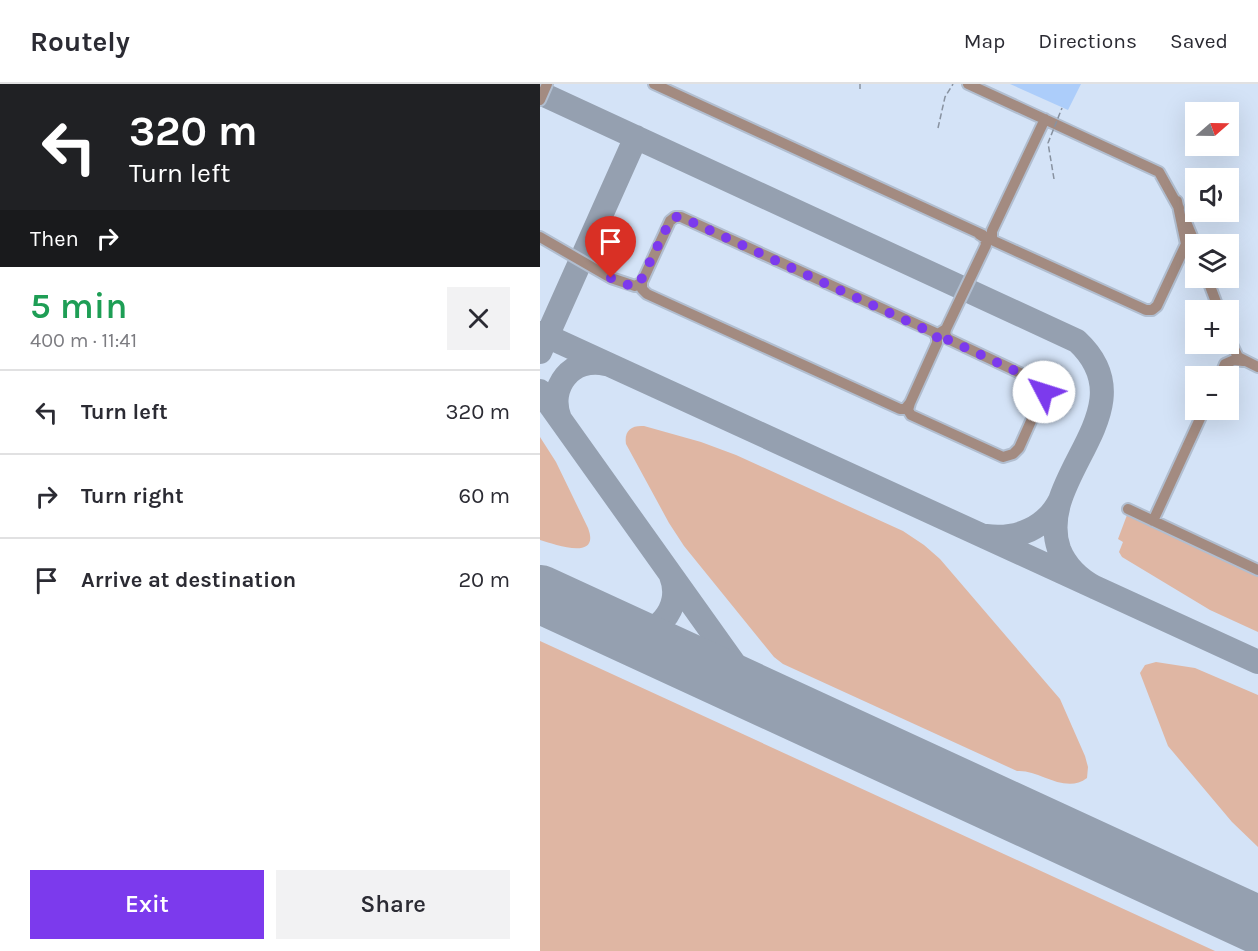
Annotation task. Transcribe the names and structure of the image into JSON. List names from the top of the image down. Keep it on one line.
{"north":"right","page":{"header":"Routely","nav":["Map","Directions","Saved"],"turn":["320 m","Turn left"],"map_buttons":["+","−"],"then":"Then","heading":["5 min","400 m · 11:41"],"list":[{"name":"Turn left","value":"320 m"},{"name":"Turn right","value":"60 m"},{"name":"Arrive at destination","value":"20 m"}],"buttons":["Exit","Share"]}}
